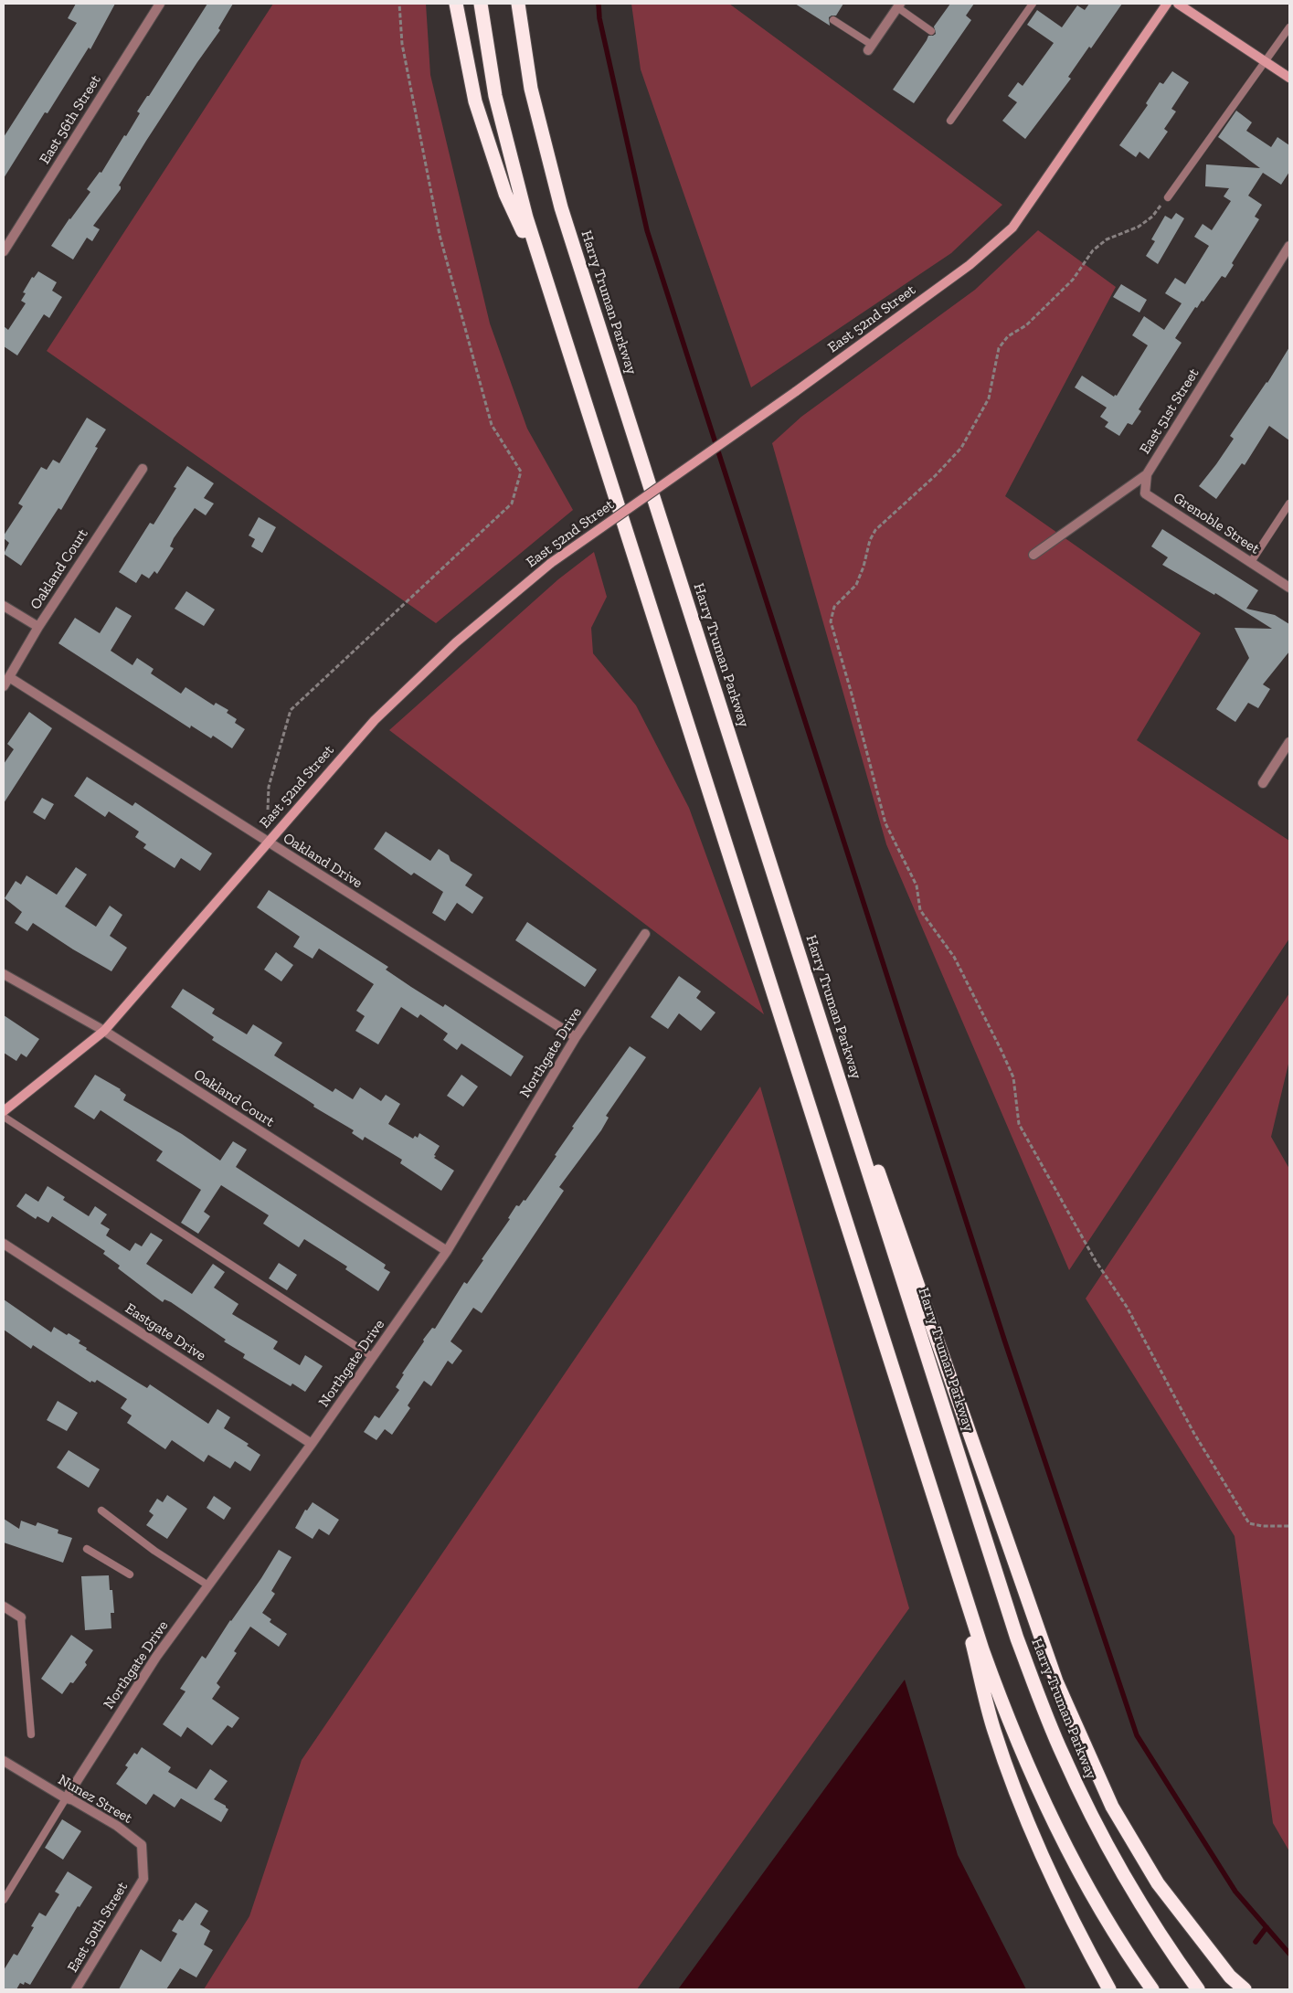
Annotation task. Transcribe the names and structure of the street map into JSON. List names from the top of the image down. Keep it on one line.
{"streets":{"highway":["Harry Truman Parkway"],"main road":["East 52nd Street"],"street":["East 56th Street","East 51st Street","Grenoble Street","Oakland Court","Oakland Drive","Northgate Drive","Eastgate Drive","Nunez Street","East 50th Street"]},"crossings":[["East 52nd Street","Oakland Court"],["East 52nd Street","Oakland Drive"],["East 51st Street","Grenoble Street"],["Oakland Court","Oakland Drive"],["Oakland Court","Northgate Drive"],["Oakland Drive","Northgate Drive"],["Northgate Drive","Eastgate Drive"],["Northgate Drive","Nunez Street"],["Nunez Street","East 50th Street"]]}
